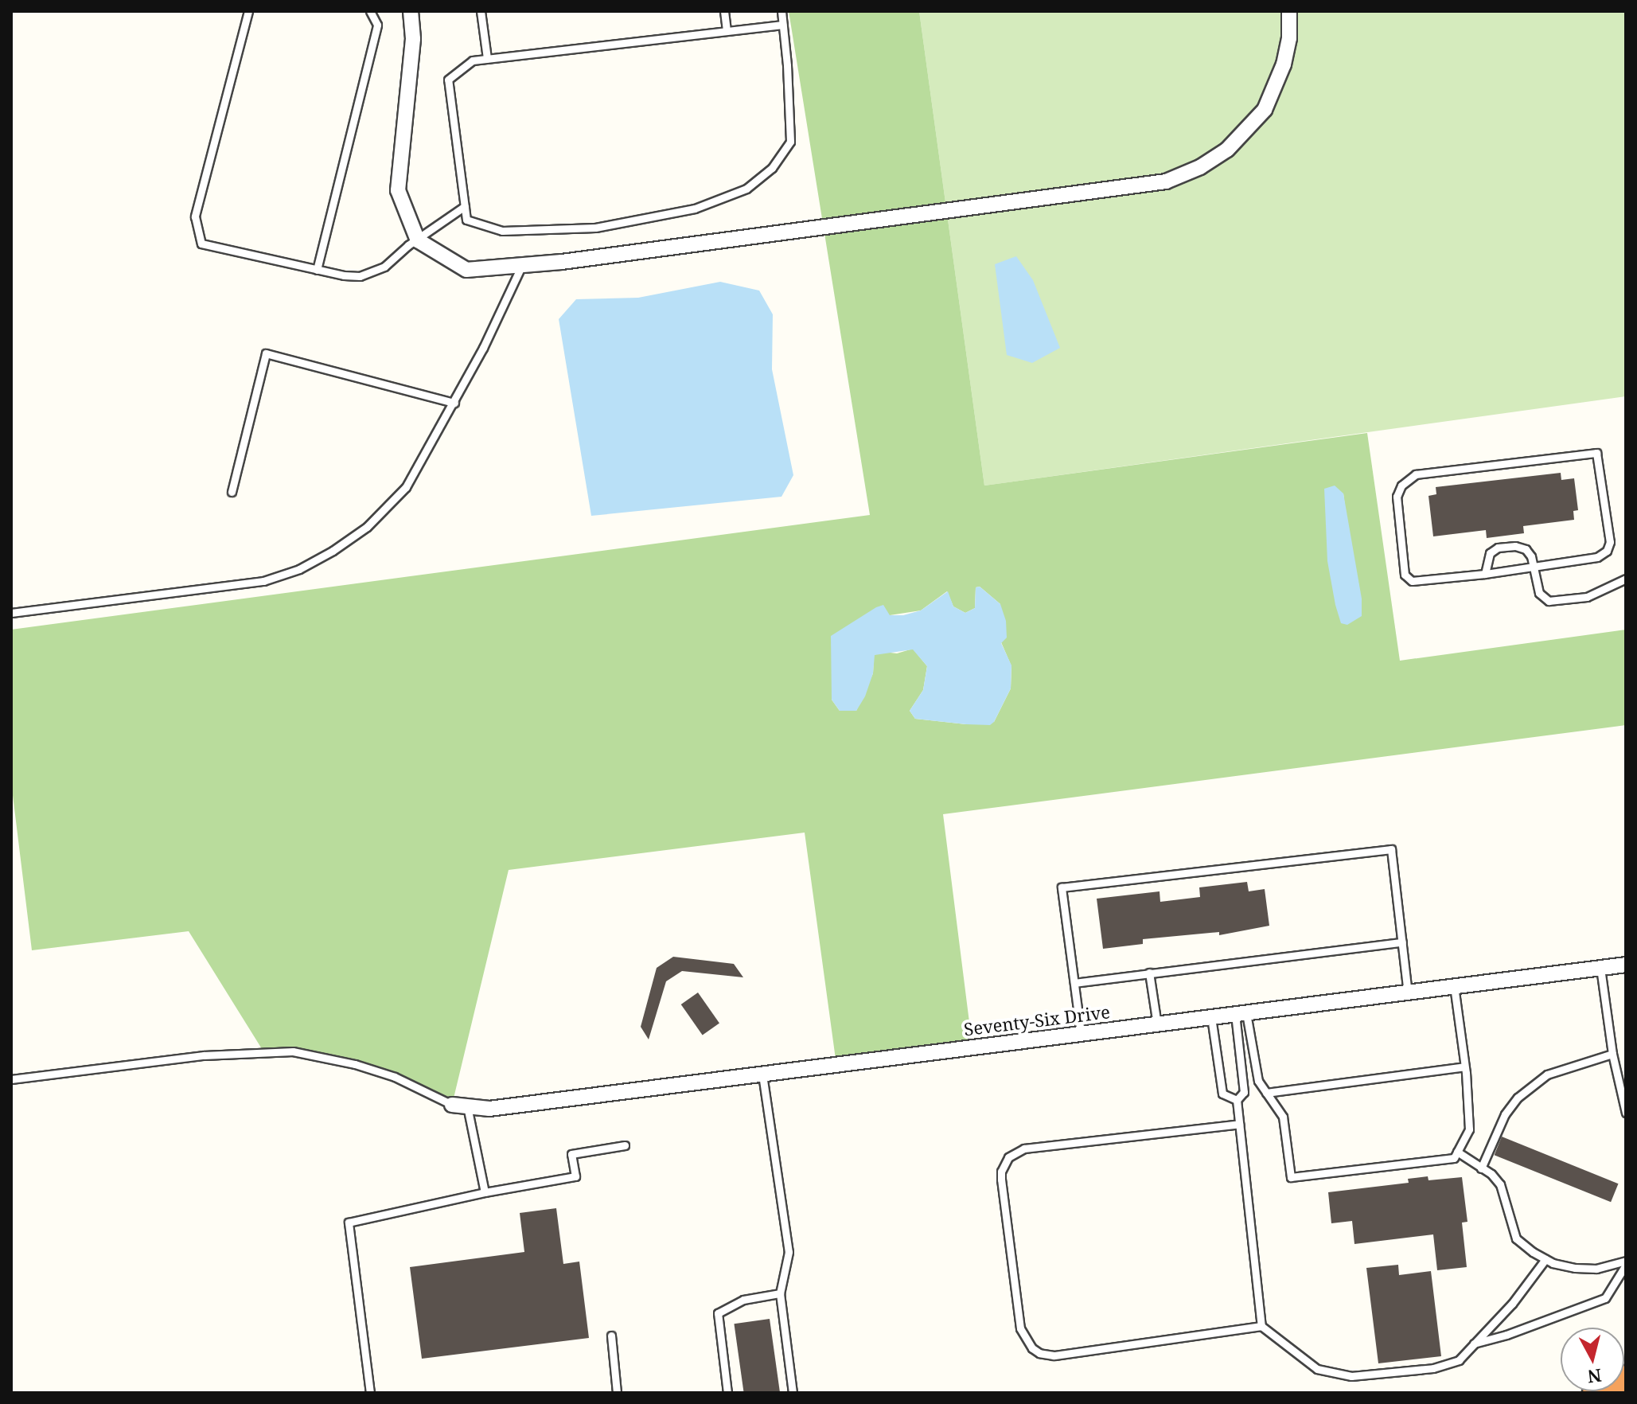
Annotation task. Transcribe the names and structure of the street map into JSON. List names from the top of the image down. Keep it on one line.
{"streets":{"street":["Seventy-Six Drive"]},"north":"bottom"}
